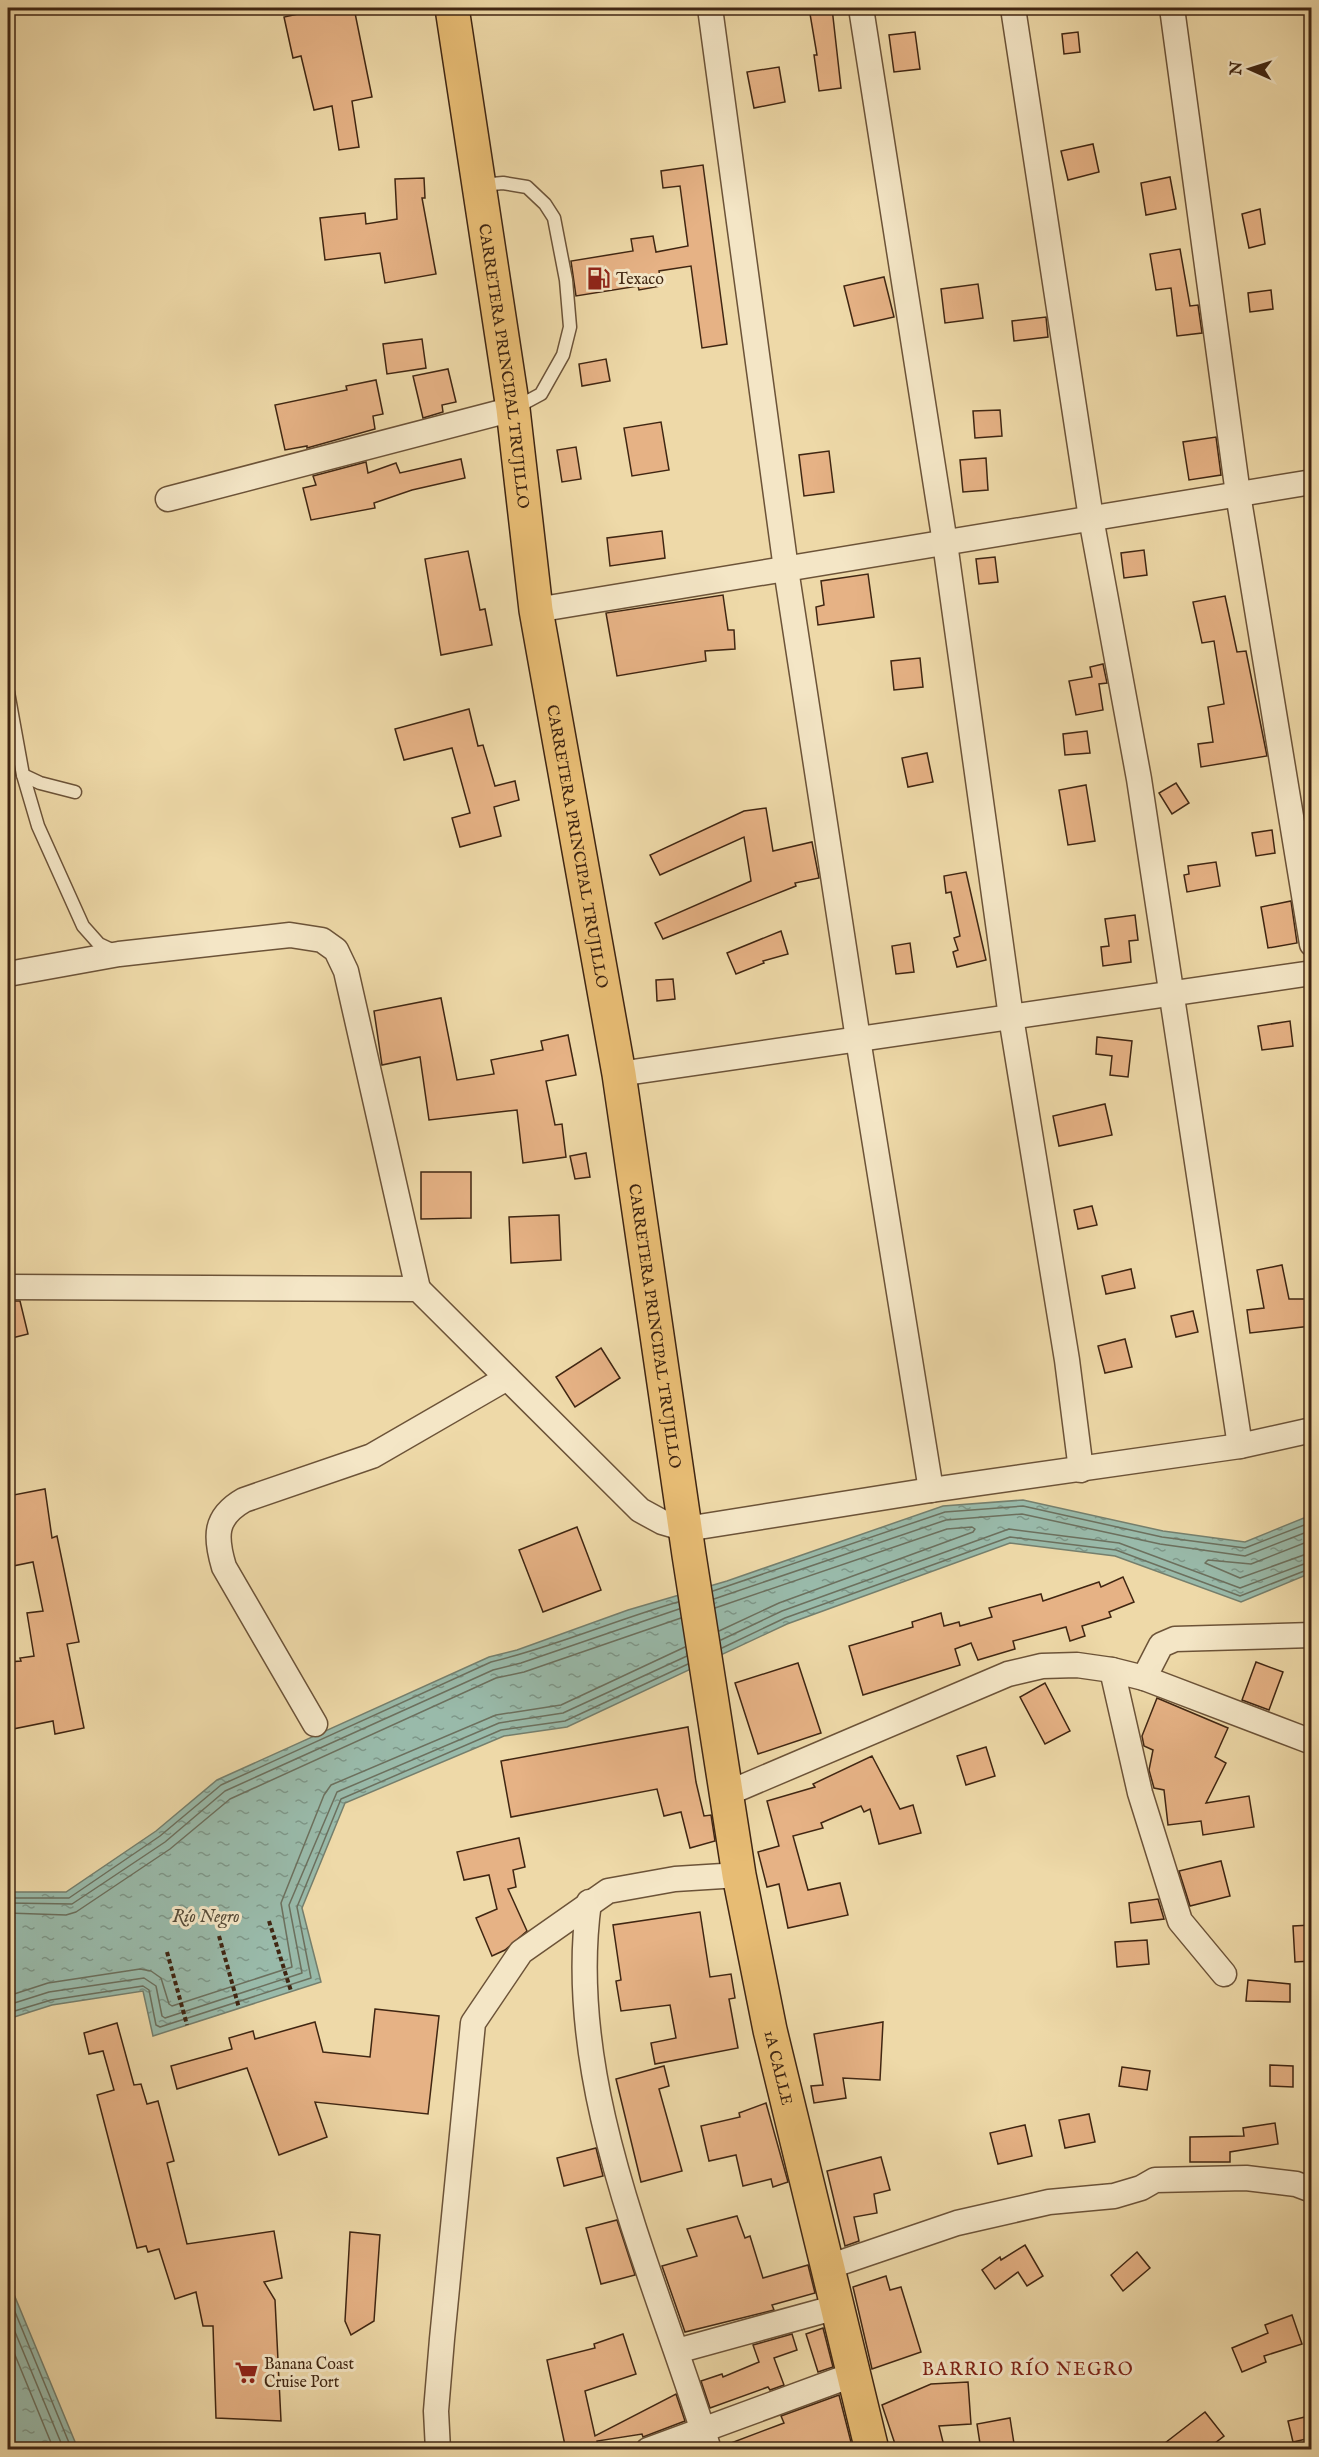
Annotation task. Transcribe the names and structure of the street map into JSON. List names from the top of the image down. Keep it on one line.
{"streets":{"main road":["CARRETERA PRINCIPAL TRUJILLO","1A CALLE"]},"crossings":[["CARRETERA PRINCIPAL TRUJILLO","1A CALLE"]],"districts":["BARRIO RÍO NEGRO"],"water":["Río Negro"],"places":{"fuel station":["Texaco"],"supermarket":["Banana Coast Cruise Port"]},"north":"left"}
